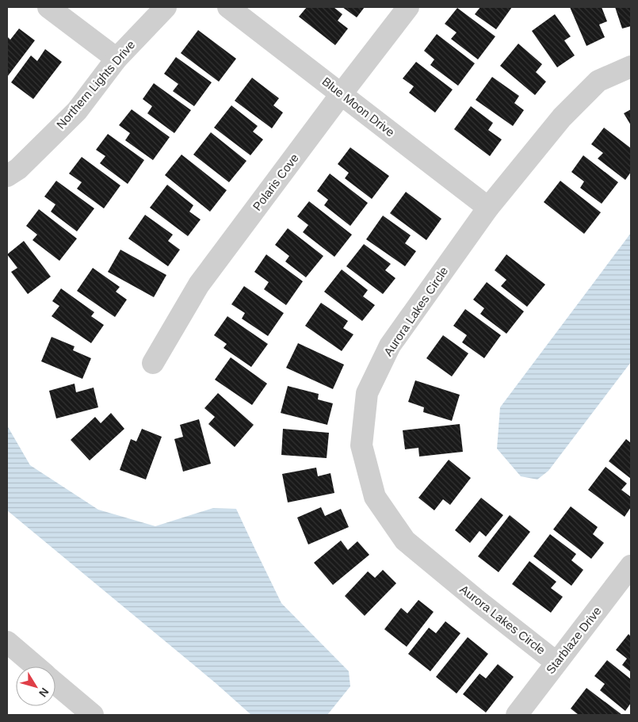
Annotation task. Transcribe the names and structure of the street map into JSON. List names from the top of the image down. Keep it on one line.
{"streets":{"street":["Northern Lights Drive","Blue Moon Drive","Polaris Cove","Aurora Lakes Circle","Starblaze Drive"]},"crossings":[["Blue Moon Drive","Polaris Cove"],["Blue Moon Drive","Aurora Lakes Circle"],["Aurora Lakes Circle","Starblaze Drive"]],"north":"bottom right"}
